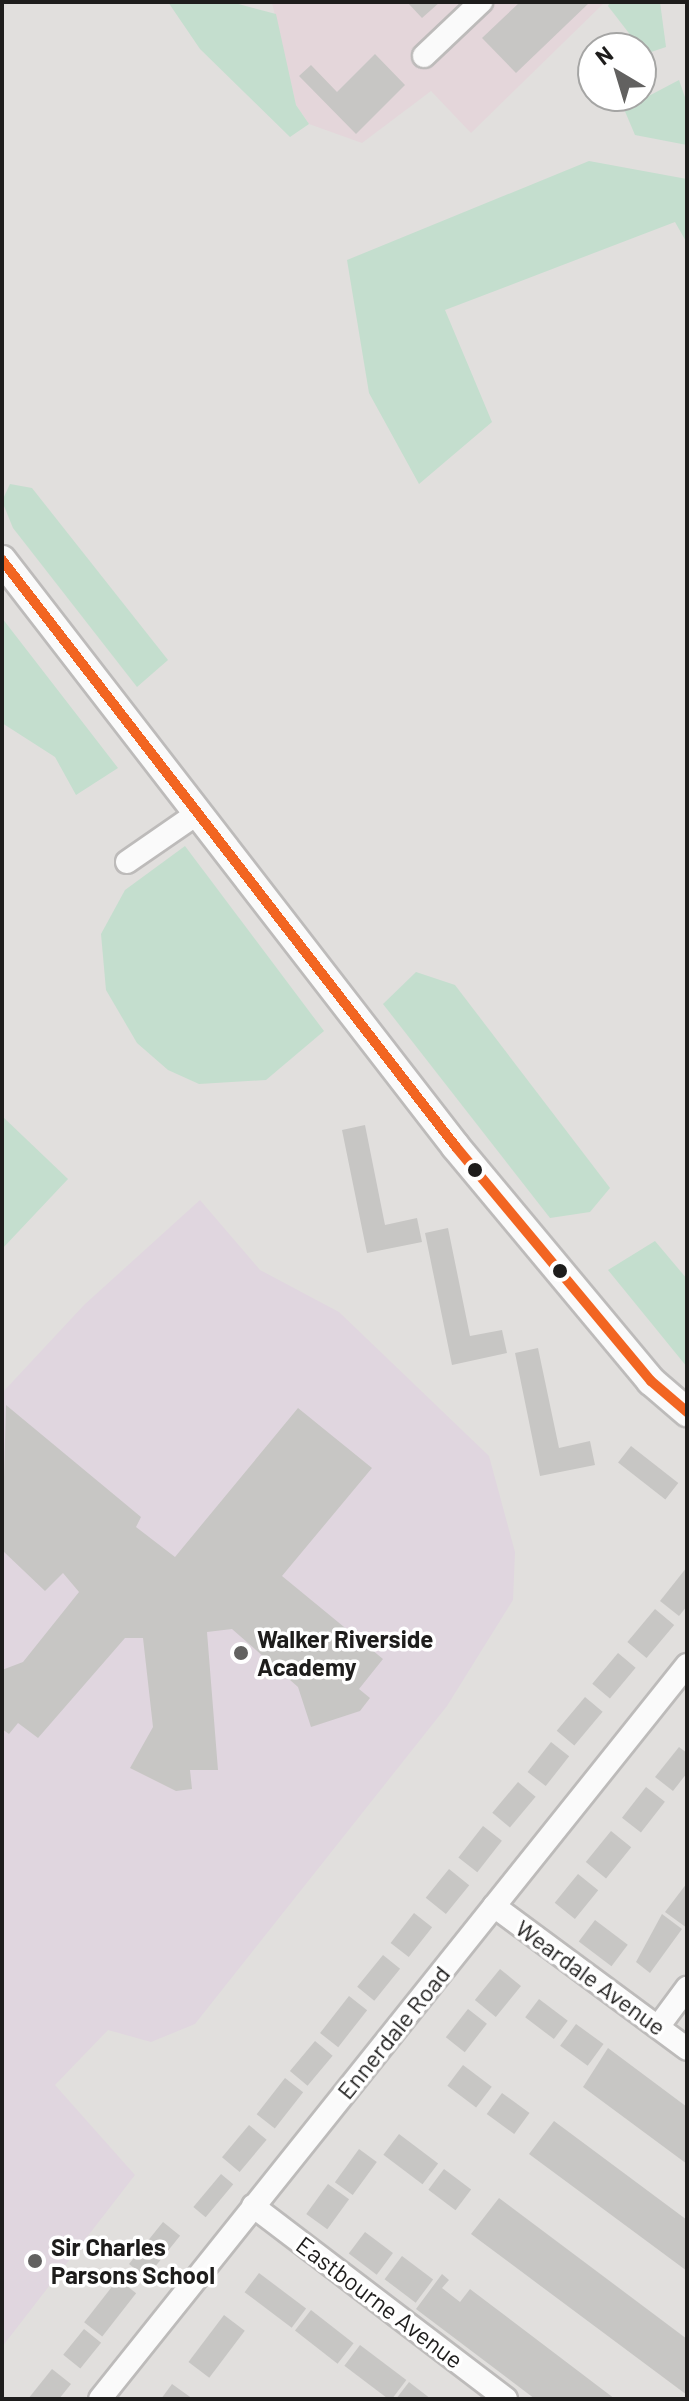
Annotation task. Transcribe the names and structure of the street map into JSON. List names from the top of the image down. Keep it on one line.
{"streets":{"street":["Weardale Avenue","Ennerdale Road","Eastbourne Avenue"]},"crossings":[["Weardale Avenue","Ennerdale Road"],["Ennerdale Road","Eastbourne Avenue"]],"places":["Walker Riverside Academy","Sir Charles Parsons School"],"north":"top left"}
